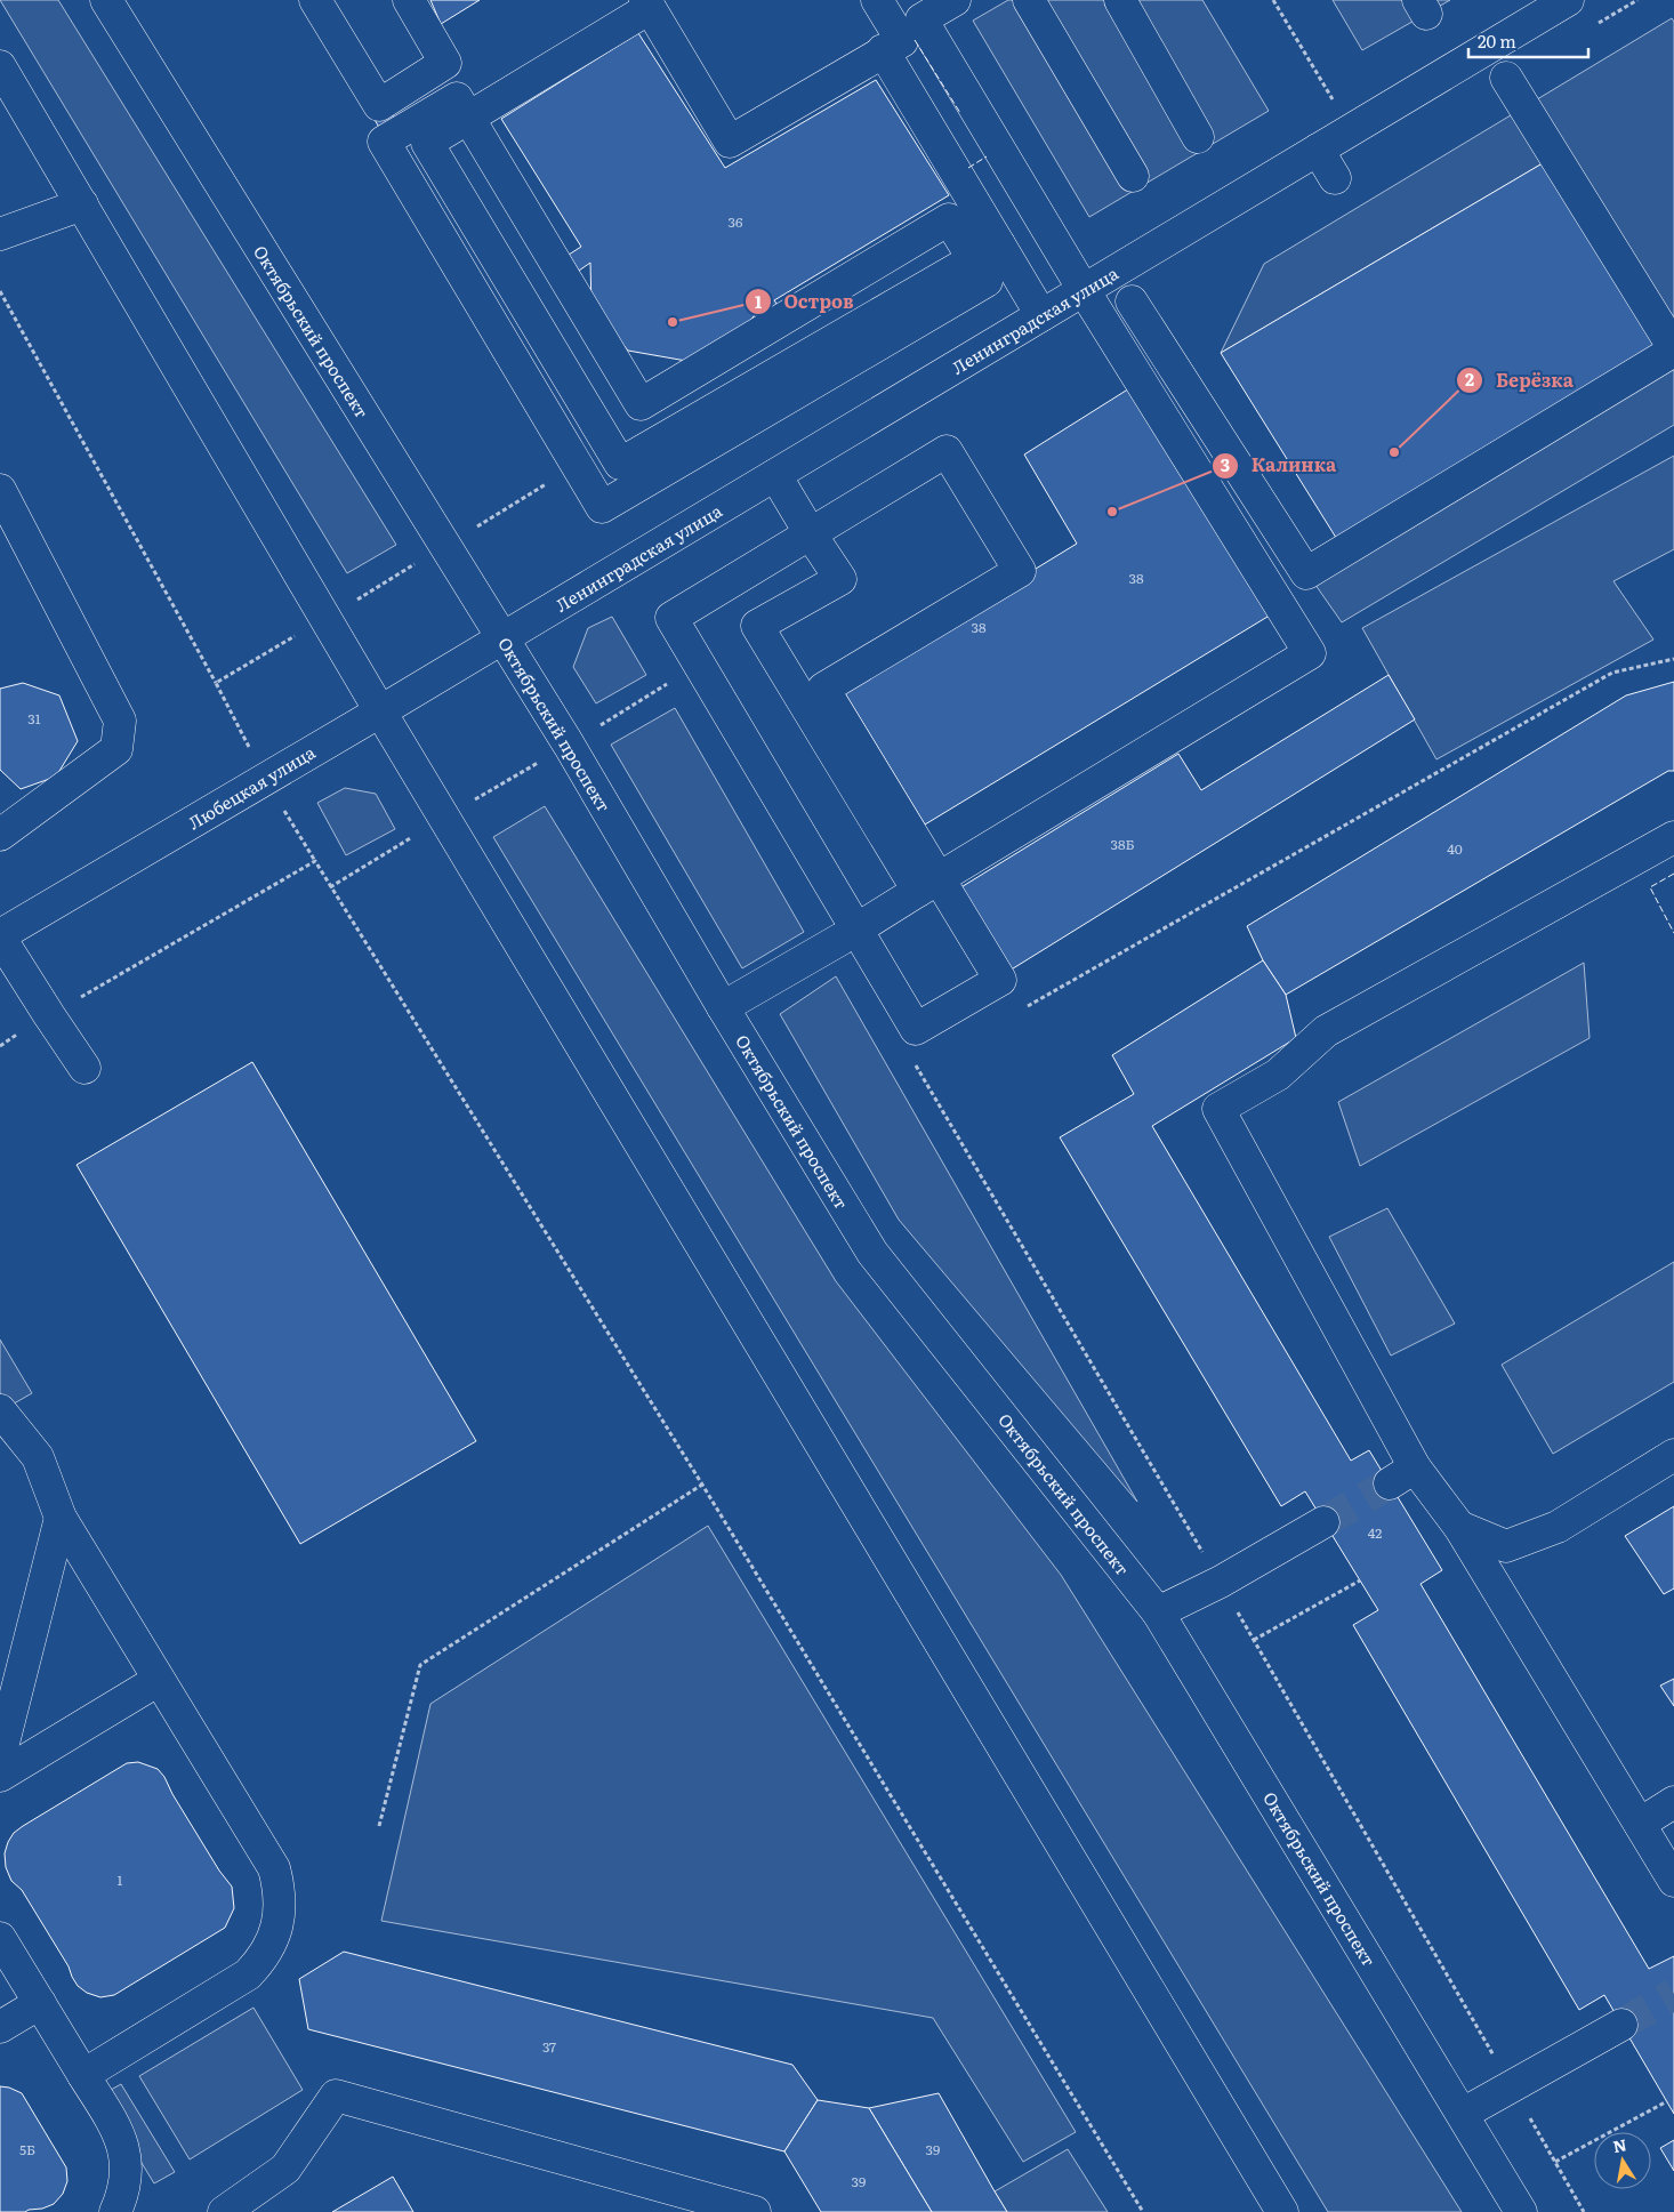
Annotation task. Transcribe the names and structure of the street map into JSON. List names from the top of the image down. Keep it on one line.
{"streets":{"main road":["Ленинградская улица","Октябрьский проспект","Любецкая улица"]},"crossings":[["Ленинградская улица","Октябрьский проспект"],["Ленинградская улица","Любецкая улица"],["Октябрьский проспект","Любецкая улица"]],"places":["Остров","Берёзка","Калинка"],"house_numbers":["36","38","38","31","38Б","40","42","1","37","5Б","39","39"],"scale_bar":"20 m","north":"top"}
